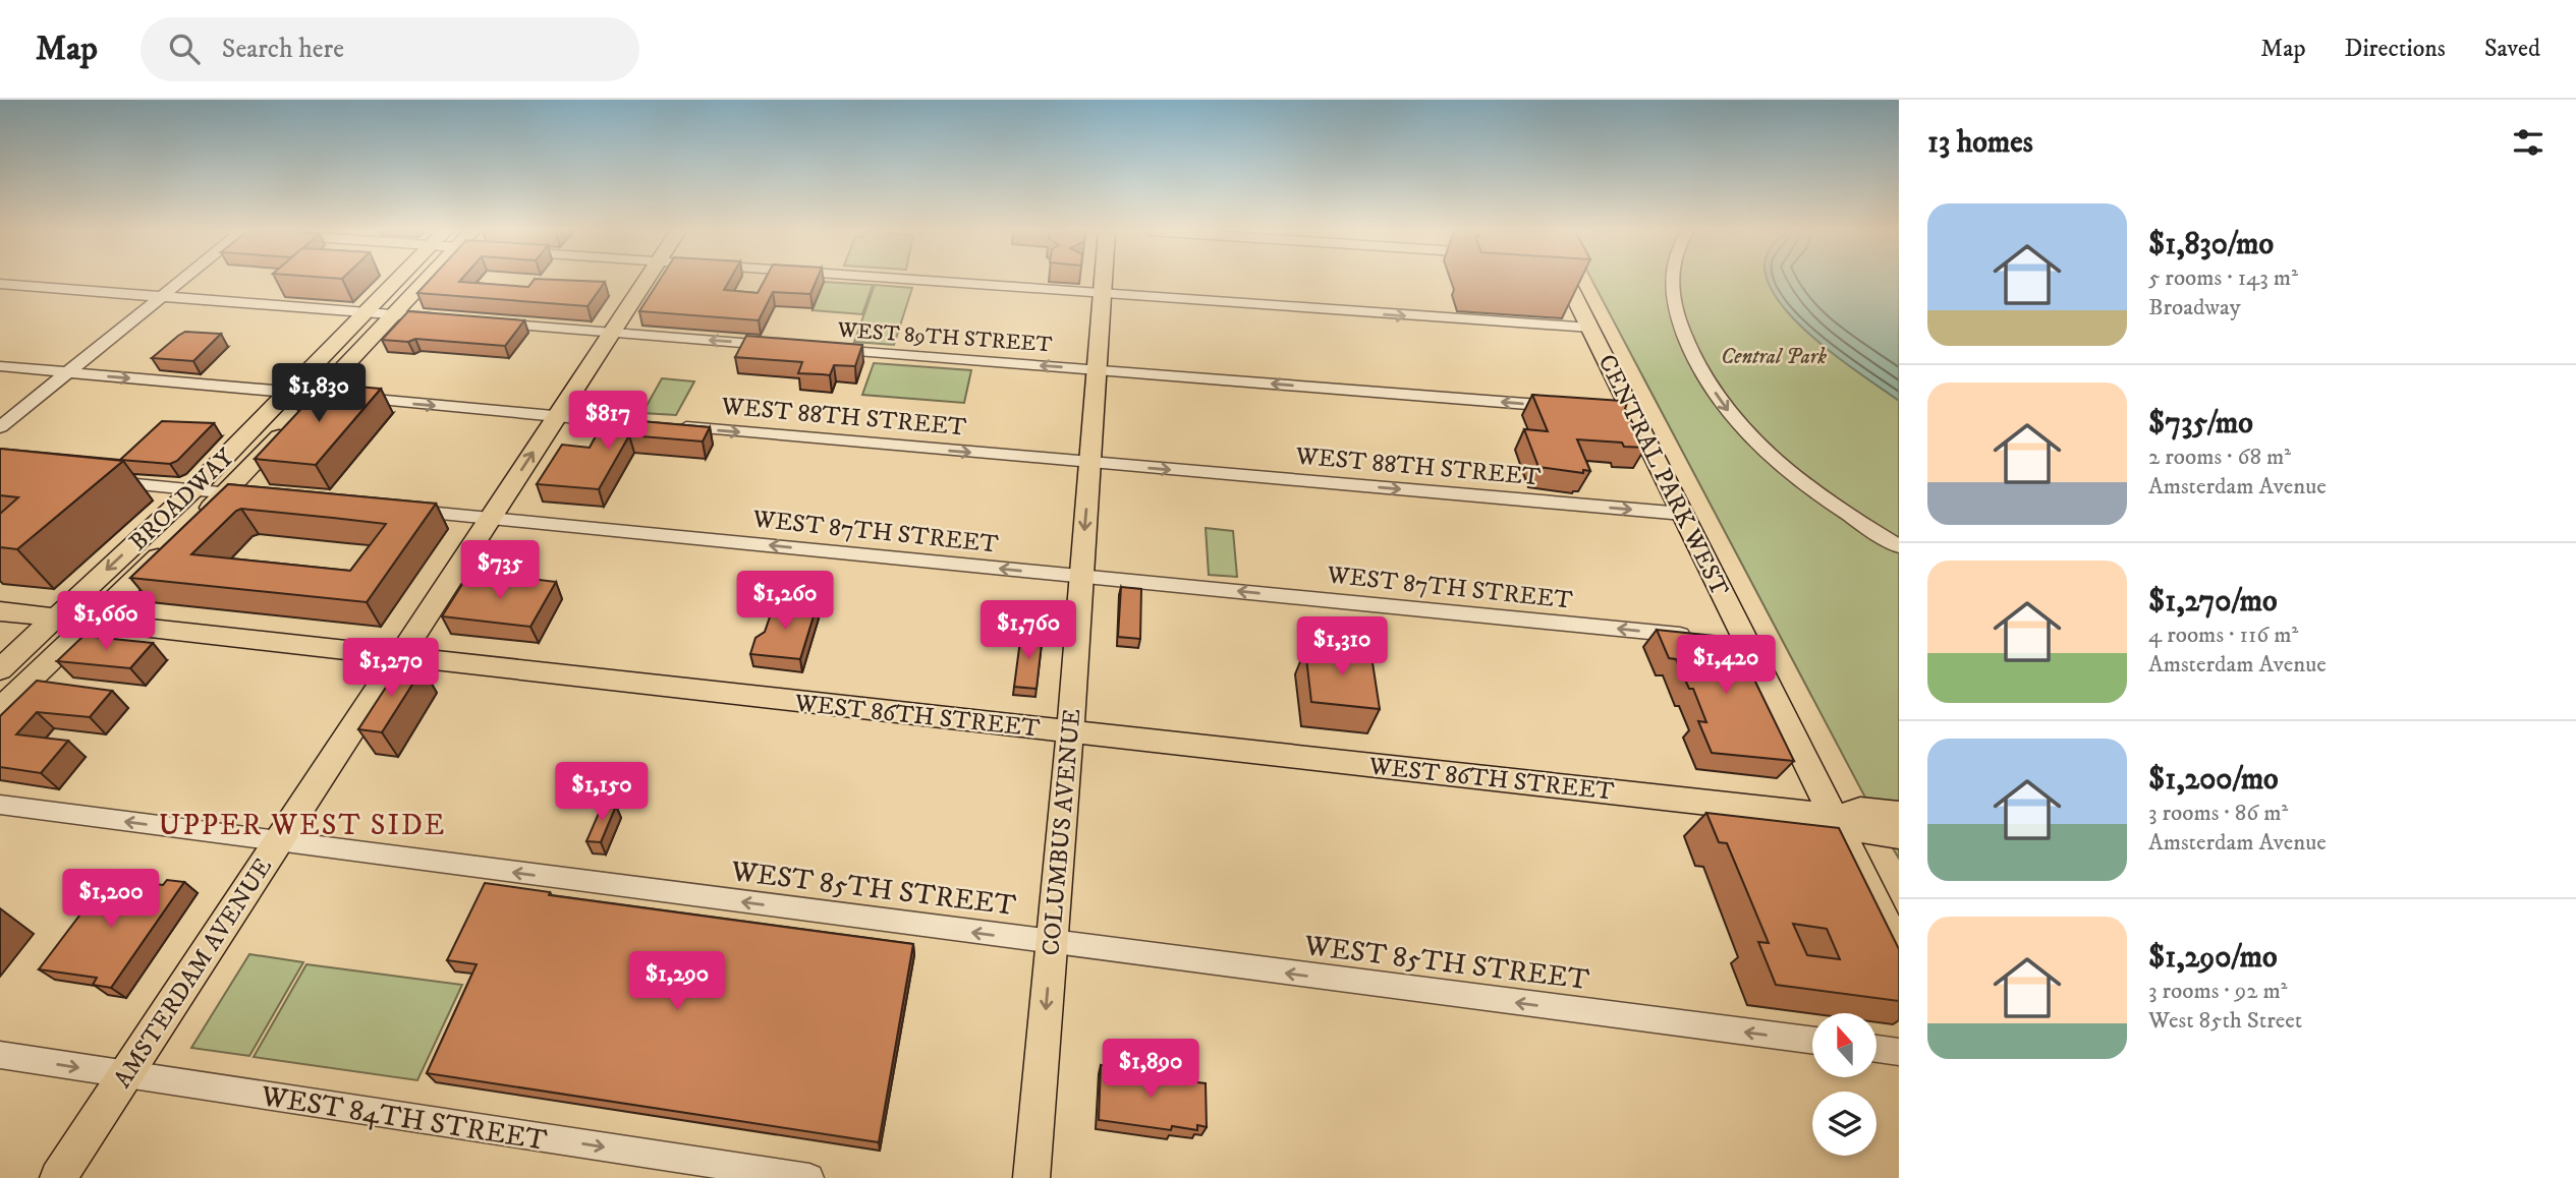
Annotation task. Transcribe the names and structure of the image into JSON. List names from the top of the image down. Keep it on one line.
{"streets":{"main road":["CENTRAL PARK WEST","BROADWAY","WEST 86TH STREET","COLUMBUS AVENUE","AMSTERDAM AVENUE"],"street":["WEST 89TH STREET","WEST 88TH STREET","WEST 87TH STREET","WEST 85TH STREET","WEST 84TH STREET"]},"crossings":[["WEST 89TH STREET","COLUMBUS AVENUE"],["WEST 88TH STREET","CENTRAL PARK WEST"],["WEST 88TH STREET","COLUMBUS AVENUE"],["CENTRAL PARK WEST","WEST 86TH STREET"],["BROADWAY","WEST 86TH STREET"],["WEST 87TH STREET","COLUMBUS AVENUE"],["WEST 87TH STREET","AMSTERDAM AVENUE"],["WEST 86TH STREET","COLUMBUS AVENUE"],["WEST 86TH STREET","AMSTERDAM AVENUE"],["COLUMBUS AVENUE","WEST 85TH STREET"],["WEST 85TH STREET","AMSTERDAM AVENUE"],["AMSTERDAM AVENUE","WEST 84TH STREET"]],"one_way":["WEST 87TH STREET","COLUMBUS AVENUE","WEST 85TH STREET","WEST 84TH STREET"],"districts":["UPPER WEST SIDE"],"parks":["Central Park"],"north":"top","page":{"header":"Map","search":"Search here","nav":["Map","Directions","Saved"],"heading":"13 homes","list":[{"name":"$1,830/mo","note":"5 rooms · 143 m² · Broadway"},{"name":"$735/mo","note":"2 rooms · 68 m² · Amsterdam Avenue"},{"name":"$1,270/mo","note":"4 rooms · 116 m² · Amsterdam Avenue"},{"name":"$1,200/mo","note":"3 rooms · 86 m² · Amsterdam Avenue"},{"name":"$1,290/mo","note":"3 rooms · 92 m² · West 85th Street"}],"price":["$1,830","$817","$735","$1,260","$1,660","$1,760","$1,310","$1,420","$1,270","$1,150","$1,200","$1,290","$1,890"]}}
